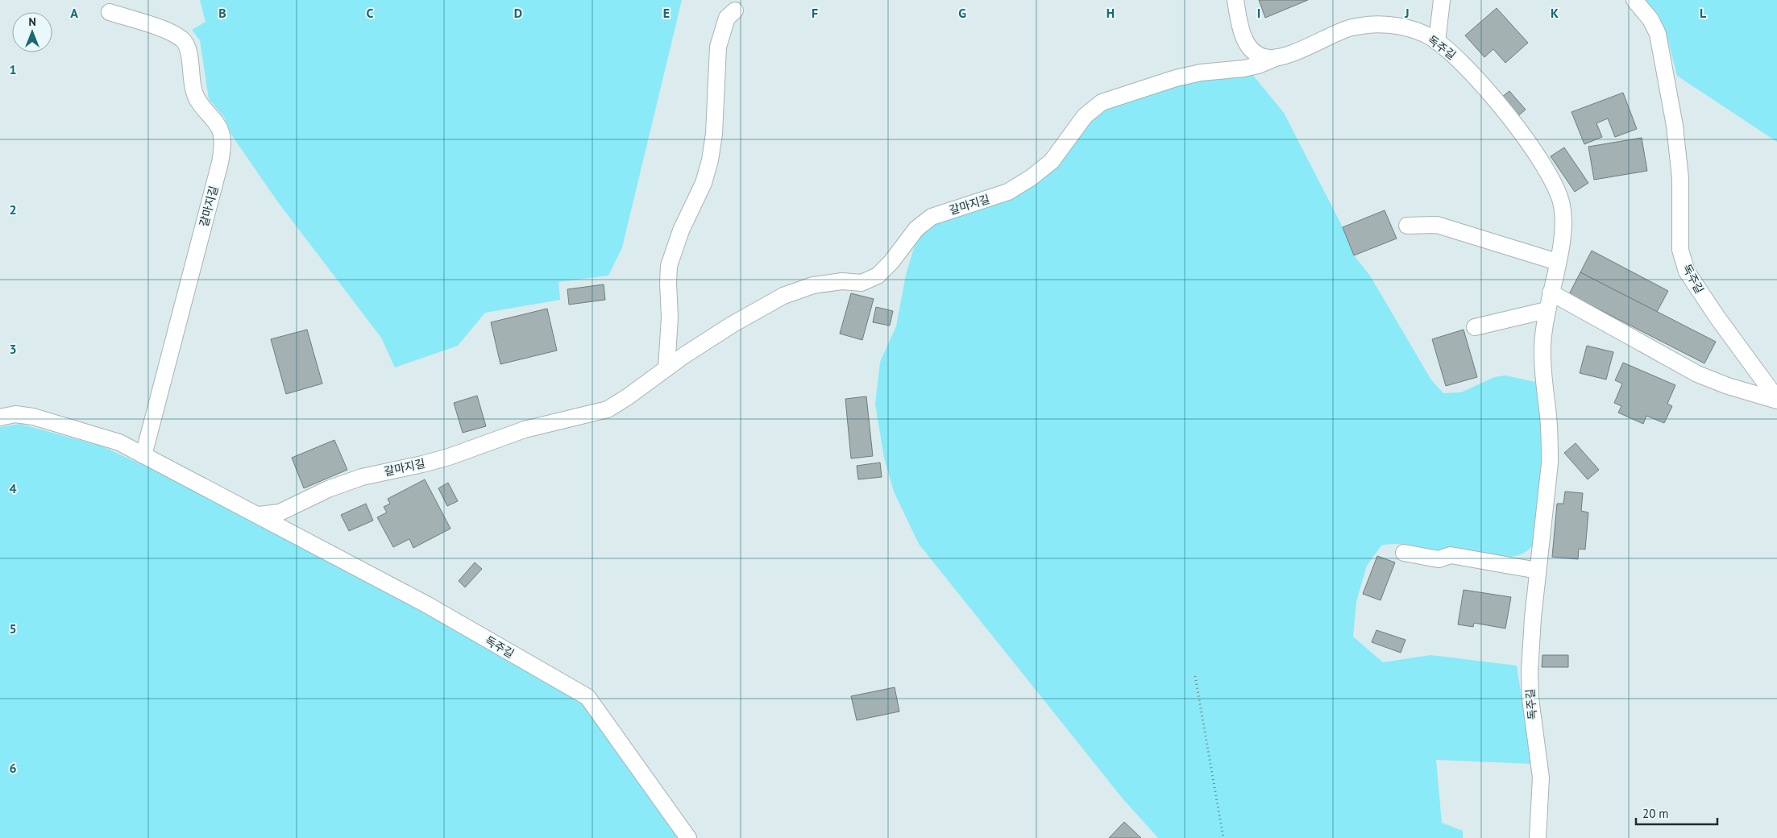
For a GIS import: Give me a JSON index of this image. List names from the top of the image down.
{
  "streets": {
    "lane": ["독주길", "갈마지길"]
  },
  "crossings": [
    ["독주길", "갈마지길"]
  ],
  "scale_bar": "20 m",
  "north": "top",
  "grid": {
    "columns": [
      "A",
      "B",
      "C",
      "D",
      "E",
      "F",
      "G",
      "H",
      "I",
      "J",
      "K",
      "L"
    ],
    "rows": [
      "1",
      "2",
      "3",
      "4",
      "5",
      "6"
    ]
  }
}
